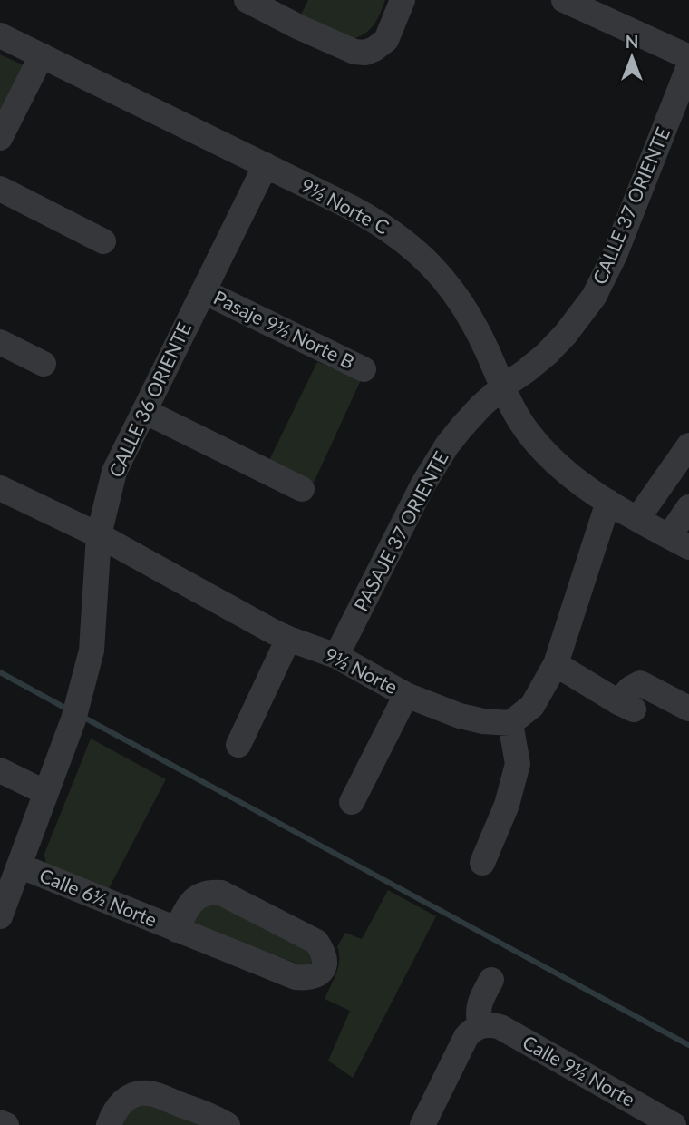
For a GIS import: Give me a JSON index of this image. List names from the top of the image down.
{
  "streets": {
    "street": [
      "CALLE 37 ORIENTE",
      "9½ Norte C",
      "Pasaje 9½ Norte B",
      "CALLE 36 ORIENTE",
      "PASAJE 37 ORIENTE",
      "9½ Norte",
      "Calle 6½ Norte",
      "Calle 9½ Norte"
    ]
  },
  "crossings": [
    ["CALLE 37 ORIENTE", "9½ Norte C"],
    ["CALLE 37 ORIENTE", "PASAJE 37 ORIENTE"],
    ["9½ Norte C", "CALLE 36 ORIENTE"],
    ["9½ Norte C", "PASAJE 37 ORIENTE"],
    ["Pasaje 9½ Norte B", "CALLE 36 ORIENTE"],
    ["CALLE 36 ORIENTE", "9½ Norte"],
    ["CALLE 36 ORIENTE", "Calle 6½ Norte"],
    ["PASAJE 37 ORIENTE", "9½ Norte"]
  ],
  "north": "top"
}
